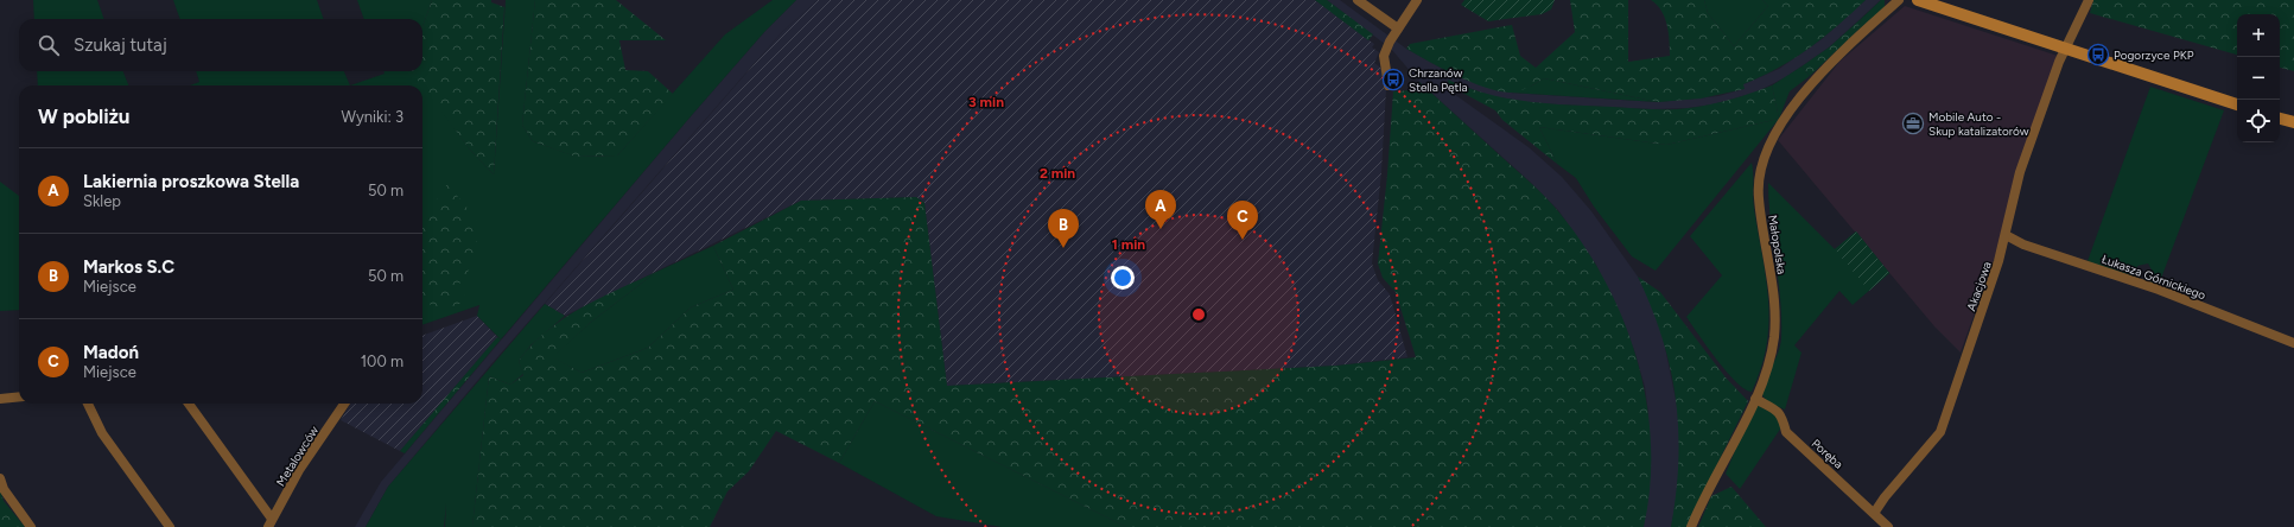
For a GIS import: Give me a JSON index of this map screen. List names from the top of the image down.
{
  "streets": {
    "street": [
      "Małopolska",
      "Łukasza Górnickiego",
      "Akacjowa",
      "Poręba",
      "Metalowców"
    ]
  },
  "crossings": [
    ["Małopolska", "Poręba"],
    ["Łukasza Górnickiego", "Akacjowa"],
    ["Akacjowa", "Poręba"]
  ],
  "places": {
    "bus stop": ["Pogorzyce PKP", "Chrzanów Stella Pętla"],
    "office": ["Mobile Auto - Skup katalizatorów"]
  },
  "page": {
    "map_buttons": ["+", "−"],
    "search": "Szukaj tutaj",
    "heading": ["W pobliżu", "Wyniki: 3"],
    "list": [
      {
        "mark": "A",
        "name": "Lakiernia proszkowa Stella",
        "note": "Sklep",
        "value": "50 m"
      },
      {
        "mark": "B",
        "name": "Markos S.C",
        "note": "Miejsce",
        "value": "50 m"
      },
      {
        "mark": "C",
        "name": "Madoń",
        "note": "Miejsce",
        "value": "100 m"
      }
    ],
    "pins": ["A", "C", "B"]
  },
  "rings": ["3 min", "2 min", "1 min"]
}
